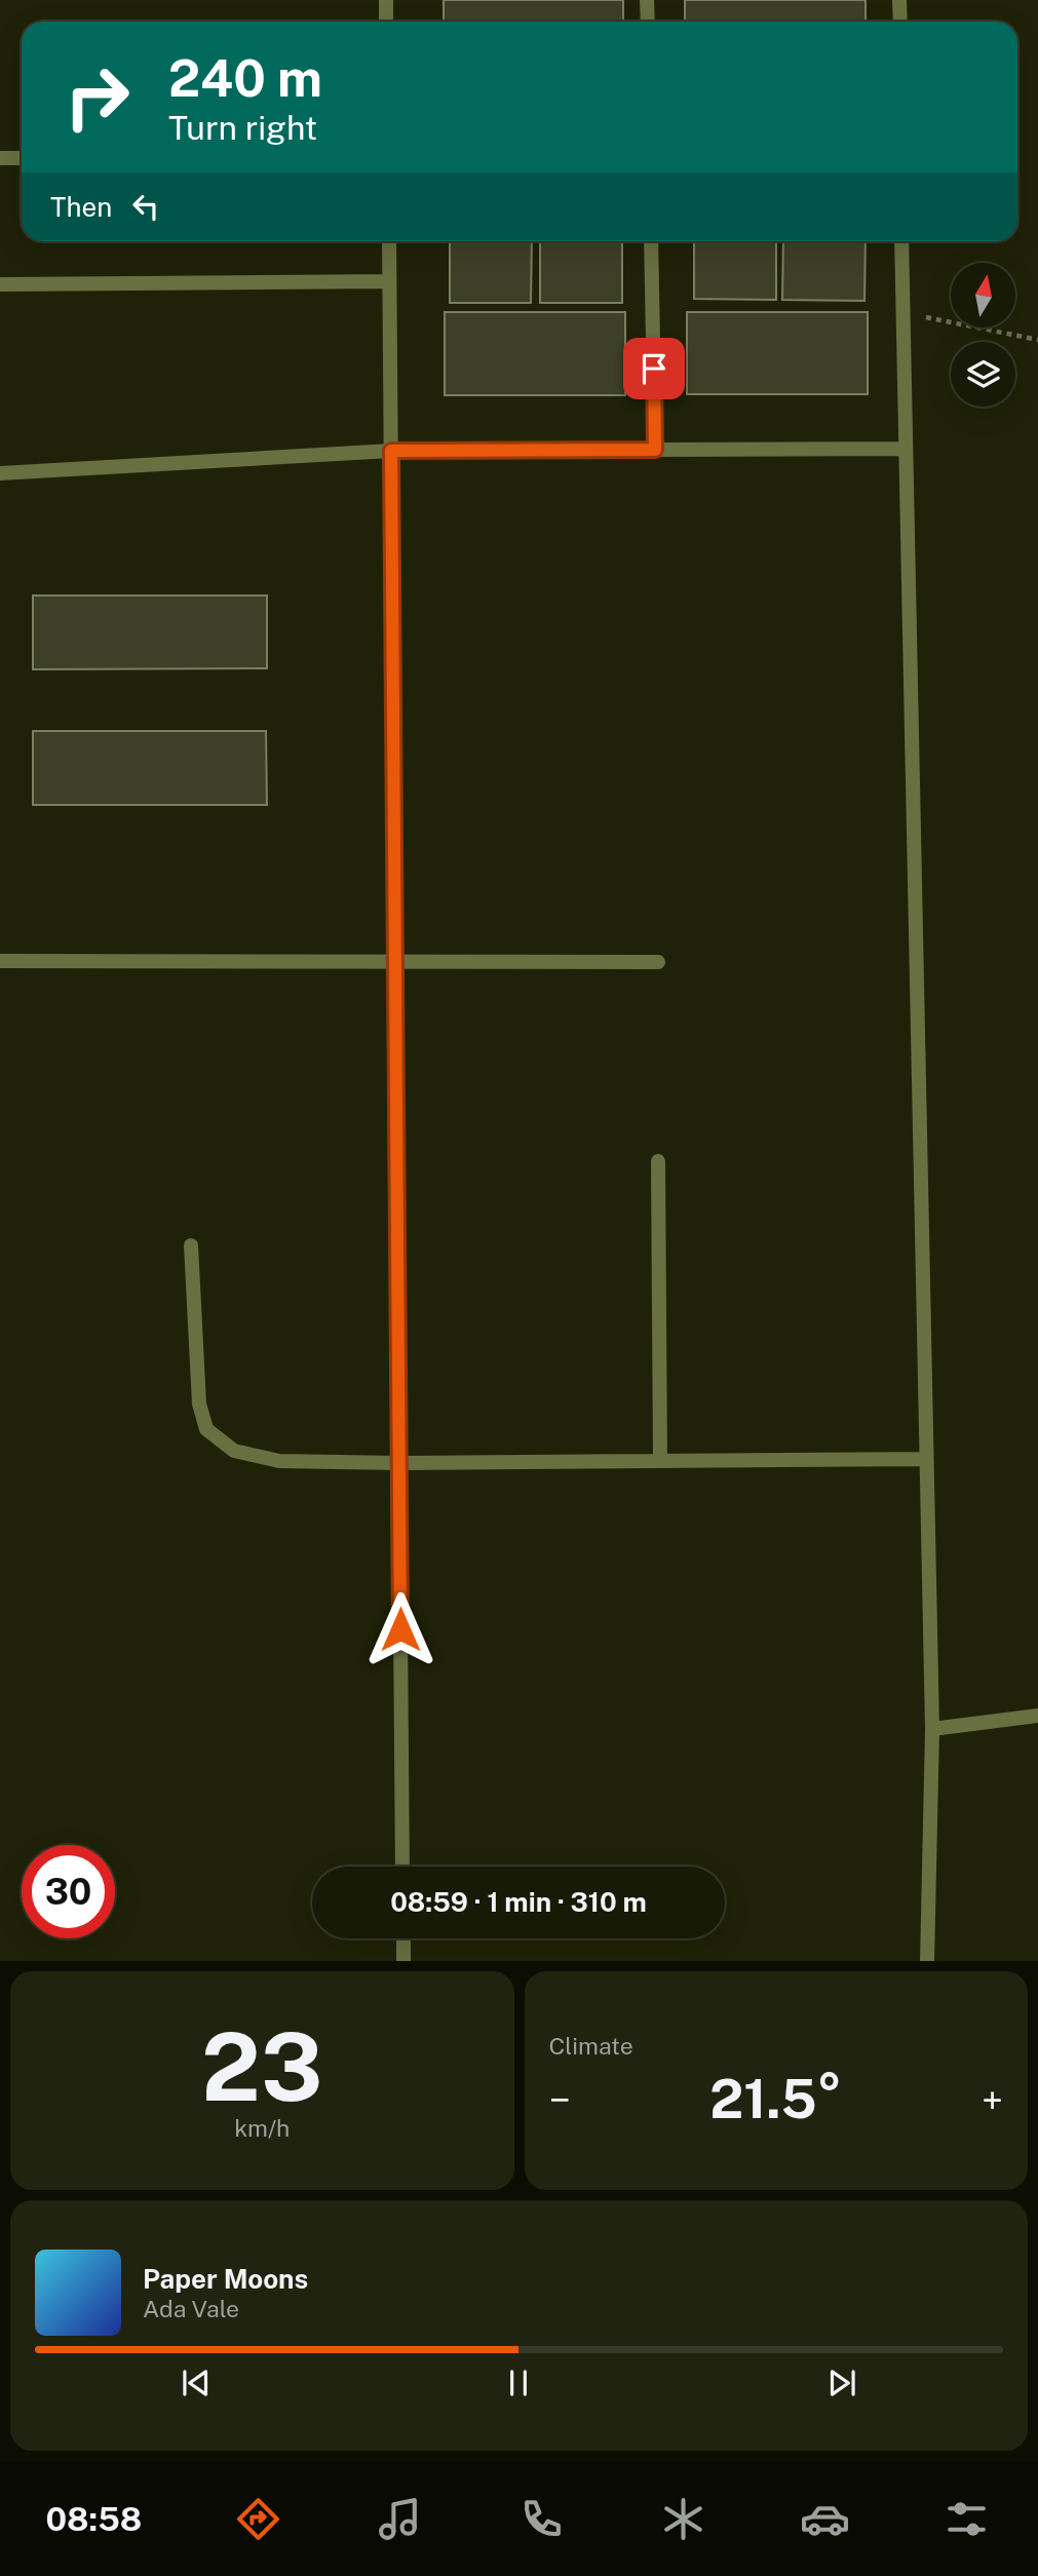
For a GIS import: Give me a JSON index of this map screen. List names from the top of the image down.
{
  "north": "top",
  "page": {
    "turn": ["240 m", "Turn right"],
    "then": "Then",
    "limit": "30",
    "trip": "08:59 · 1 min · 310 m",
    "tile": [
      ["23", "km/h"],
      "Climate"
    ],
    "heat": ["−", "21.5°", "+"],
    "song": ["Paper Moons", "Ada Vale"],
    "tabs": "08:58"
  }
}
